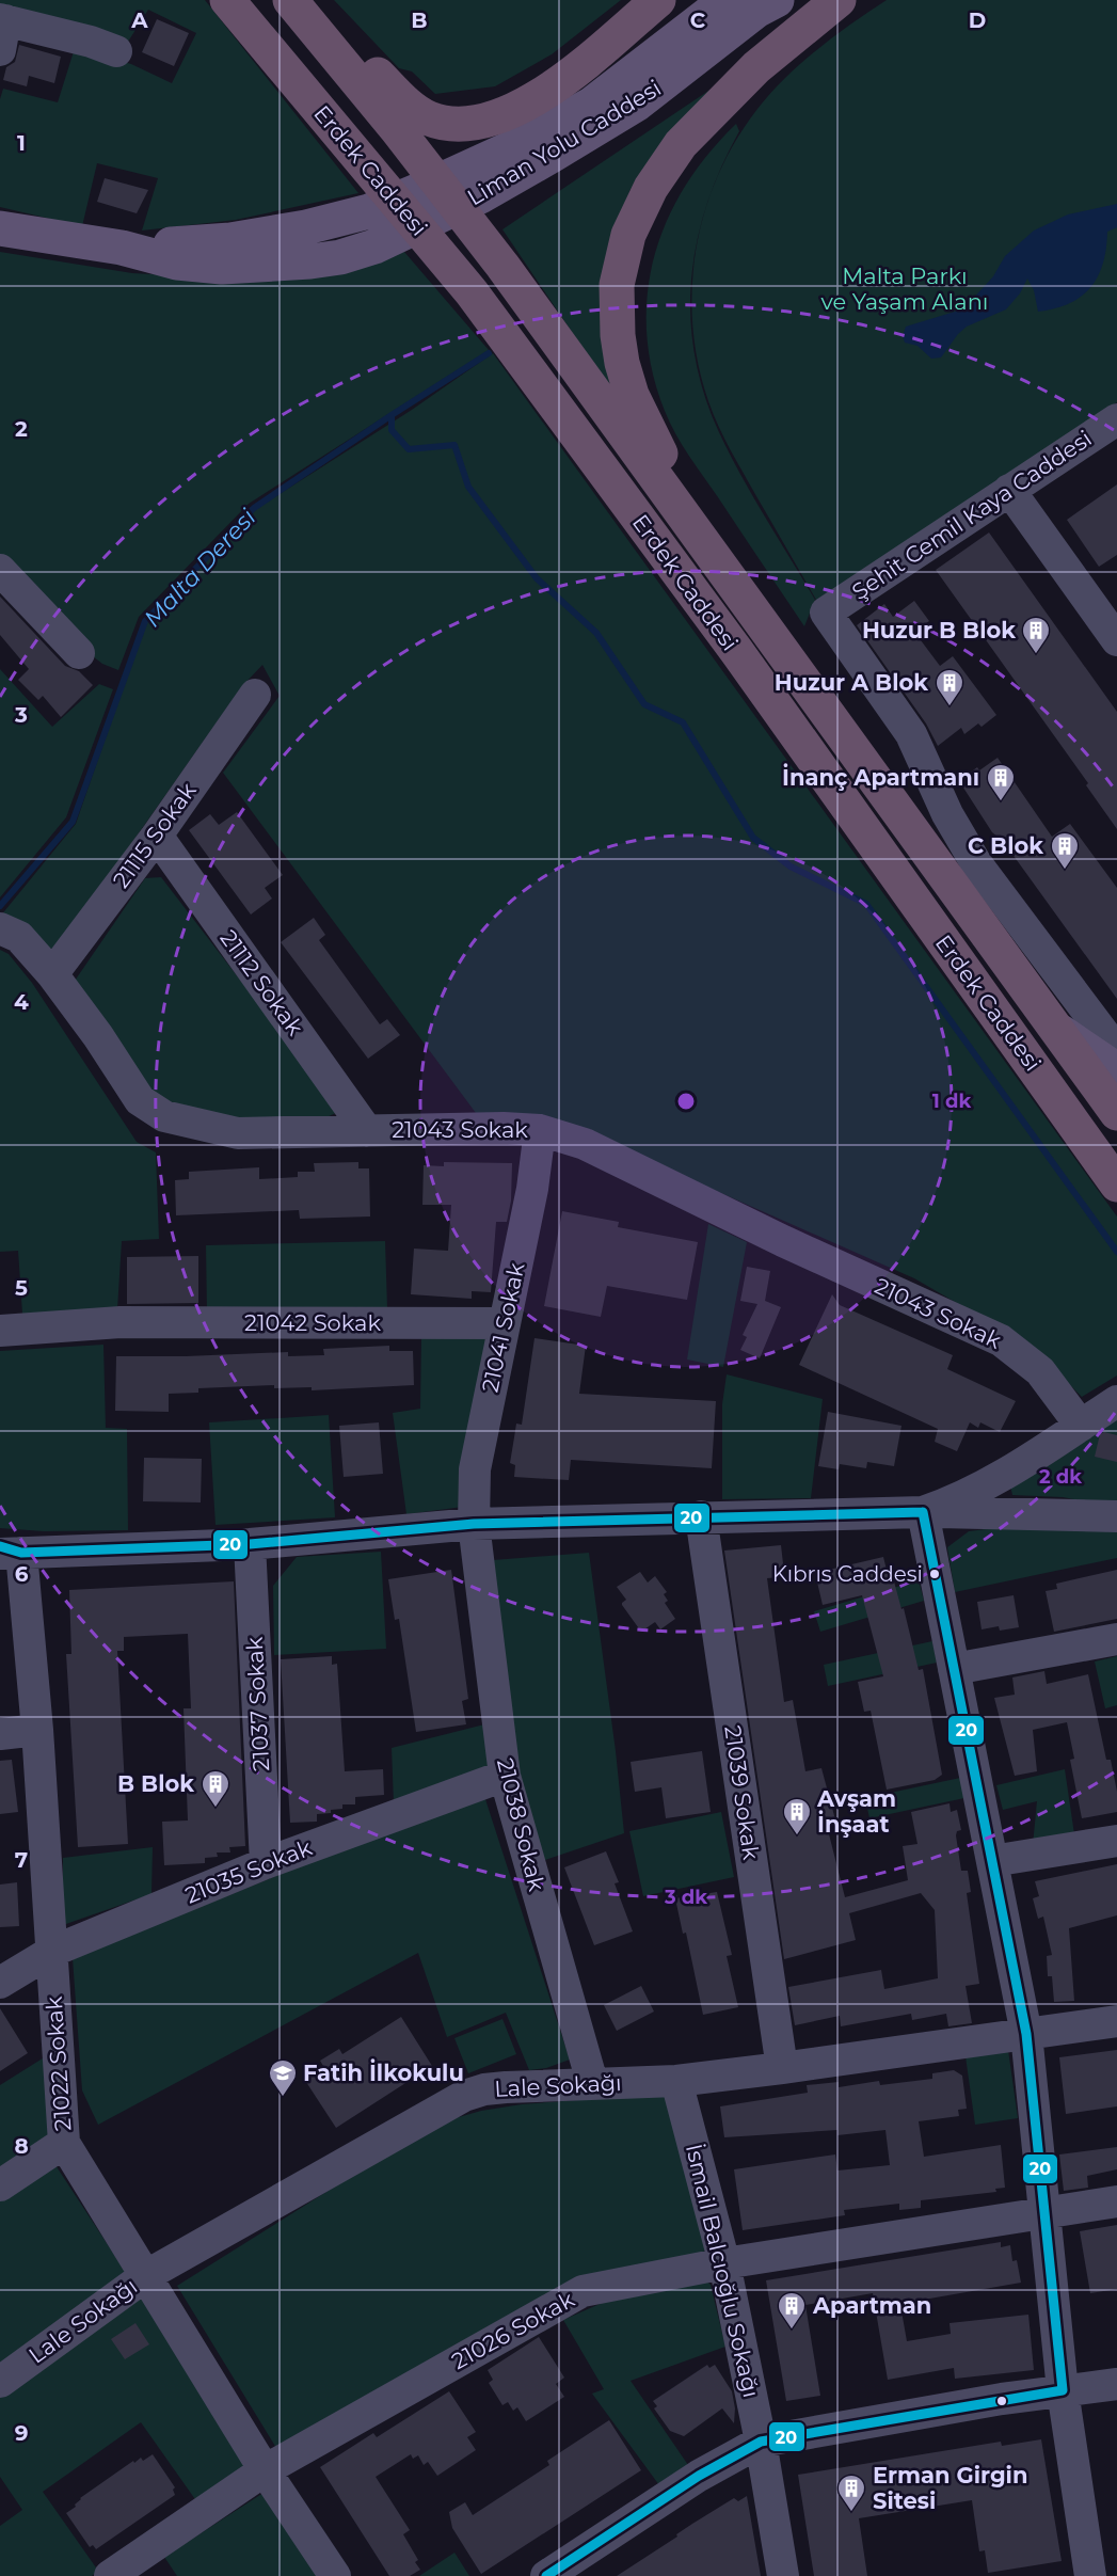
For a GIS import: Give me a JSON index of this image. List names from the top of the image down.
{
  "streets": {
    "highway": ["Erdek Caddesi"],
    "main road": ["Liman Yolu Caddesi"],
    "street": [
      "Şehit Cemil Kaya Caddesi",
      "21115 Sokak",
      "21112 Sokak",
      "21043 Sokak",
      "21042 Sokak",
      "21041 Sokak",
      "21037 Sokak",
      "21039 Sokak",
      "21038 Sokak",
      "21035 Sokak",
      "21022 Sokak",
      "Lale Sokağı",
      "İsmail Balcıoğlu Sokağı",
      "21026 Sokak"
    ]
  },
  "crossings": [
    ["21115 Sokak", "21112 Sokak"],
    ["21115 Sokak", "21043 Sokak"],
    ["21112 Sokak", "21043 Sokak"],
    ["21043 Sokak", "21041 Sokak"],
    ["21042 Sokak", "21041 Sokak"],
    ["21041 Sokak", "21038 Sokak"],
    ["21037 Sokak", "21035 Sokak"],
    ["21039 Sokak", "Lale Sokağı"],
    ["21038 Sokak", "21035 Sokak"],
    ["21038 Sokak", "Lale Sokağı"],
    ["21035 Sokak", "21022 Sokak"],
    ["21022 Sokak", "Lale Sokağı"],
    ["21022 Sokak", "21026 Sokak"],
    ["Lale Sokağı", "İsmail Balcıoğlu Sokağı"],
    ["İsmail Balcıoğlu Sokağı", "21026 Sokak"]
  ],
  "water": ["Malta Deresi"],
  "parks": ["Malta Parkı ve Yaşam Alanı"],
  "places": {
    "building": [
      "Huzur B Blok",
      "Huzur A Blok",
      "İnanç Apartmanı",
      "C Blok",
      "B Blok",
      "Avşam İnşaat",
      "Apartman",
      "Erman Girgin Sitesi"
    ],
    "other": ["Kıbrıs Caddesi"],
    "school or university": ["Fatih İlkokulu"]
  },
  "lines": ["transit line 20"],
  "grid": {
    "columns": [
      "A",
      "B",
      "C",
      "D"
    ],
    "rows": [
      "1",
      "2",
      "3",
      "4",
      "5",
      "6",
      "7",
      "8",
      "9"
    ]
  },
  "rings": ["1 dk", "2 dk", "3 dk"]
}
